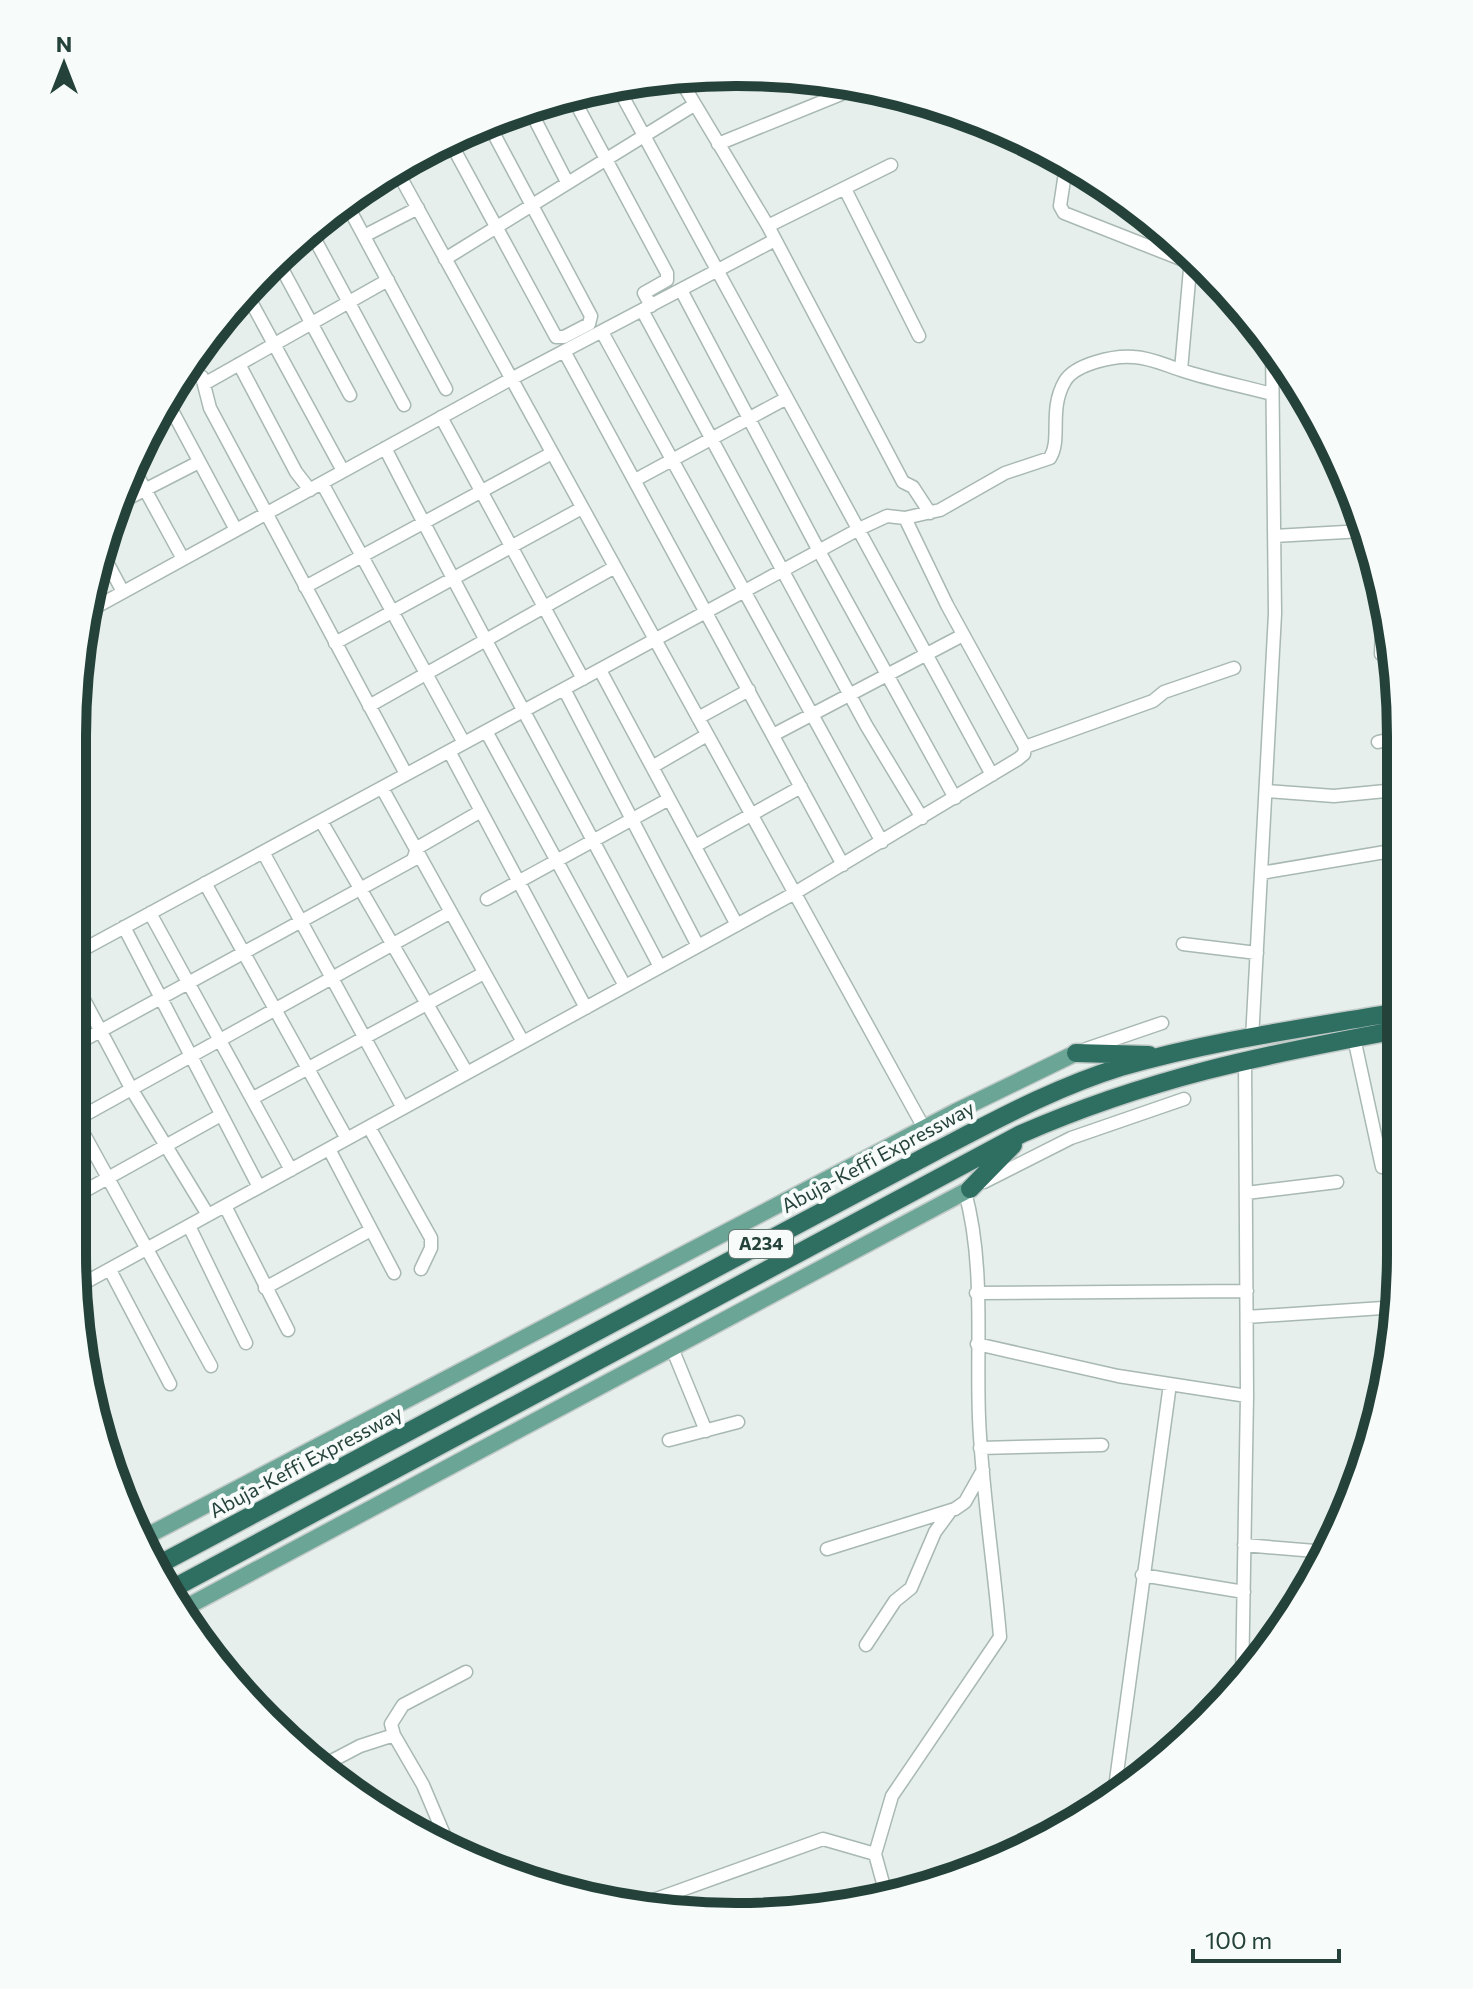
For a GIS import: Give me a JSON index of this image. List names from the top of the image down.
{
  "streets": {
    "highway": ["Abuja-Keffi Expressway", "A234"]
  },
  "scale_bar": "100 m",
  "north": "top"
}
